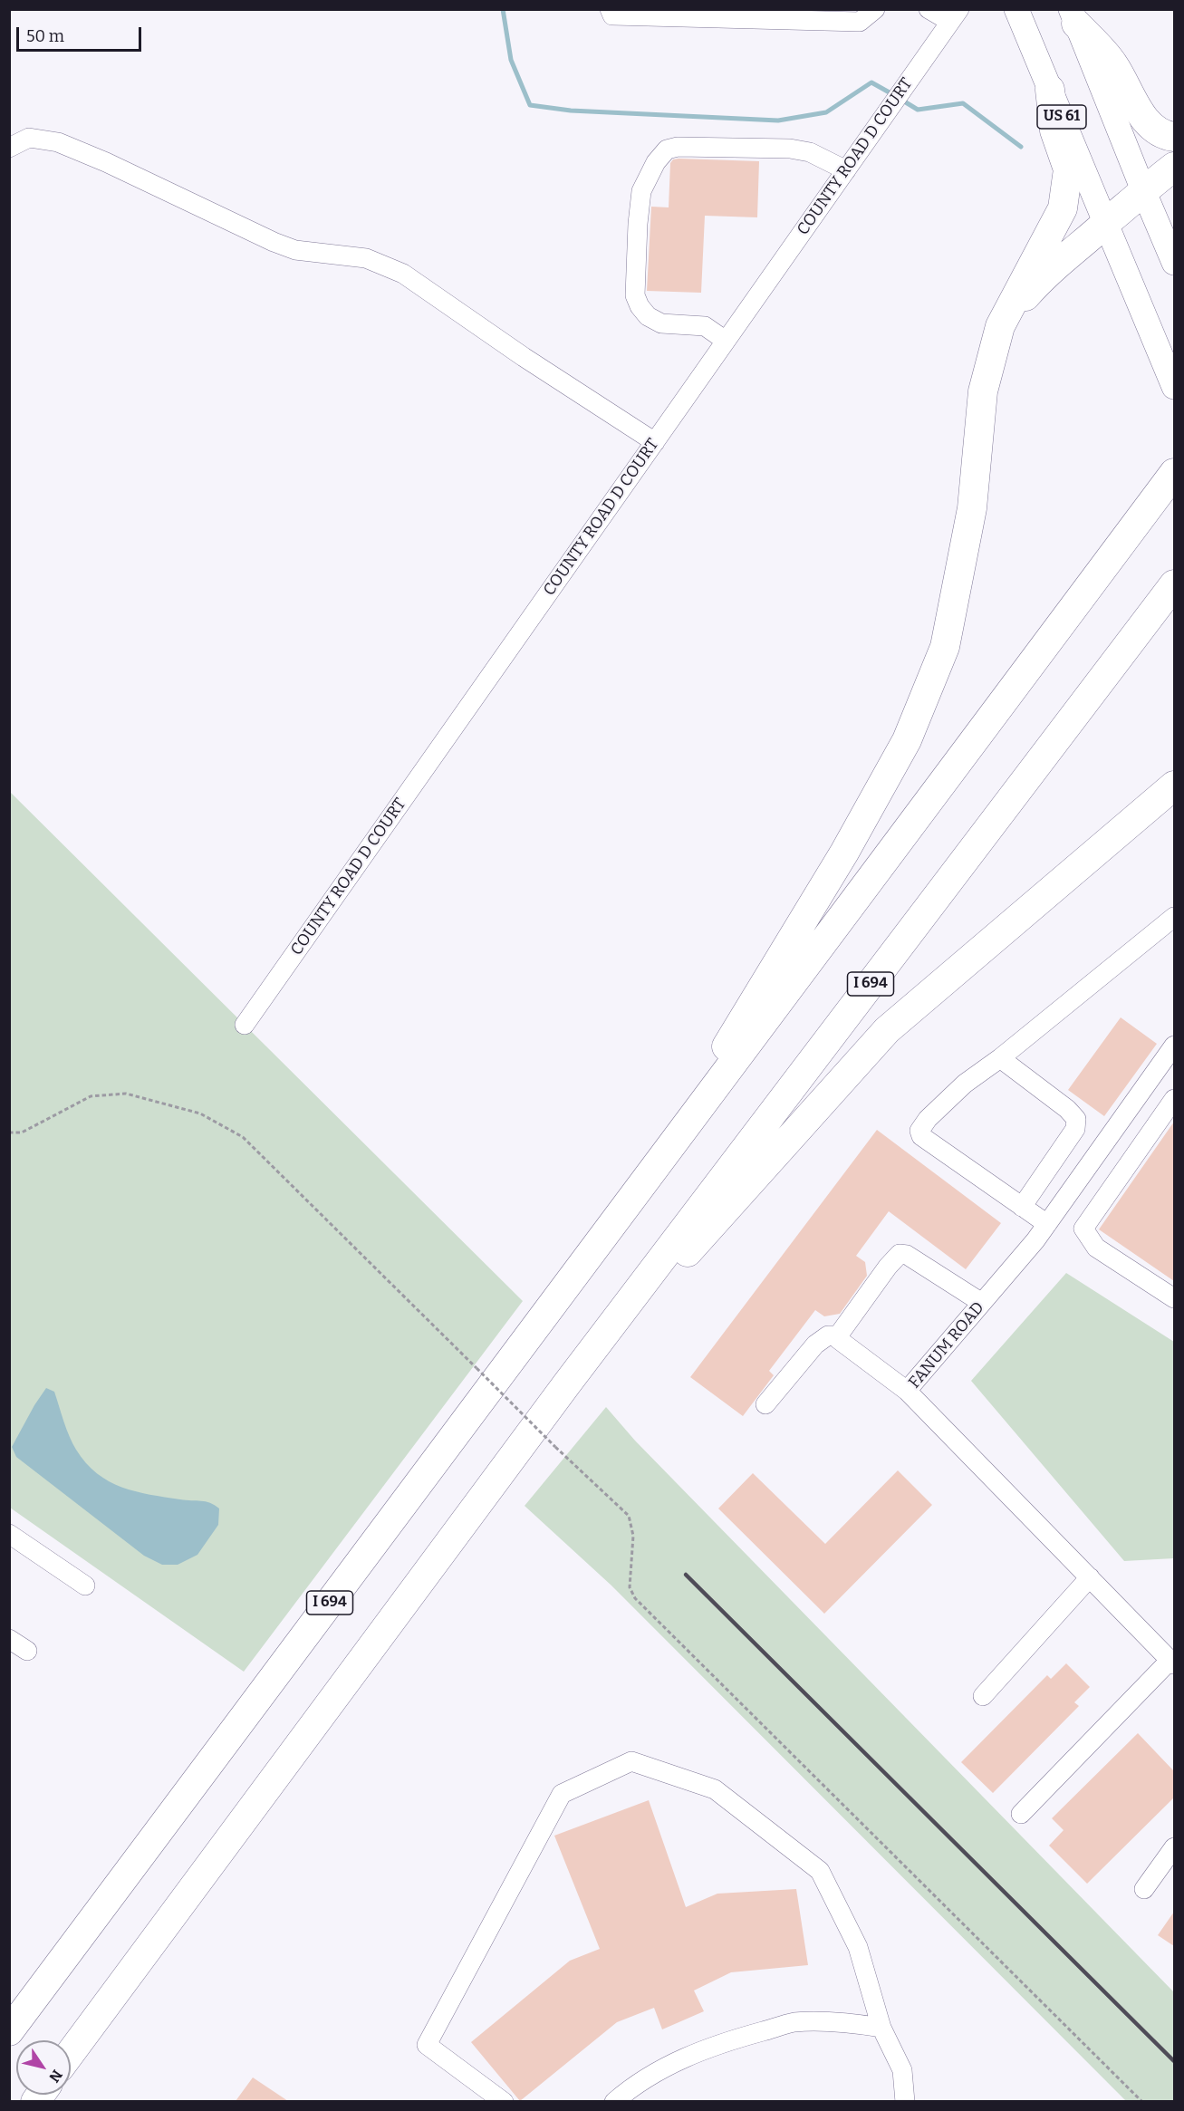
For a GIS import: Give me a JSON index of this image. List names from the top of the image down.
{
  "streets": {
    "highway": ["I 694"],
    "main road": ["US 61"],
    "street": ["COUNTY ROAD D COURT", "FANUM ROAD"]
  },
  "scale_bar": "50 m",
  "north": "bottom right"
}
